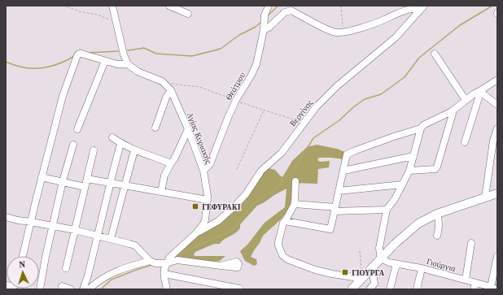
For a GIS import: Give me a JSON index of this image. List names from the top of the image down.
{
  "streets": {
    "street": [
      "Θεάτρου",
      "Βεργίνας",
      "Αγίας Κυριακής",
      "Γιούργια"
    ]
  },
  "crossings": [
    ["Θεάτρου", "Αγίας Κυριακής"],
    ["Βεργίνας", "Αγίας Κυριακής"]
  ],
  "places": {
    "transit": ["ΓΕΦΥΡΑΚΙ", "ΓΙΟΥΡΓΑ"]
  },
  "north": "top"
}
